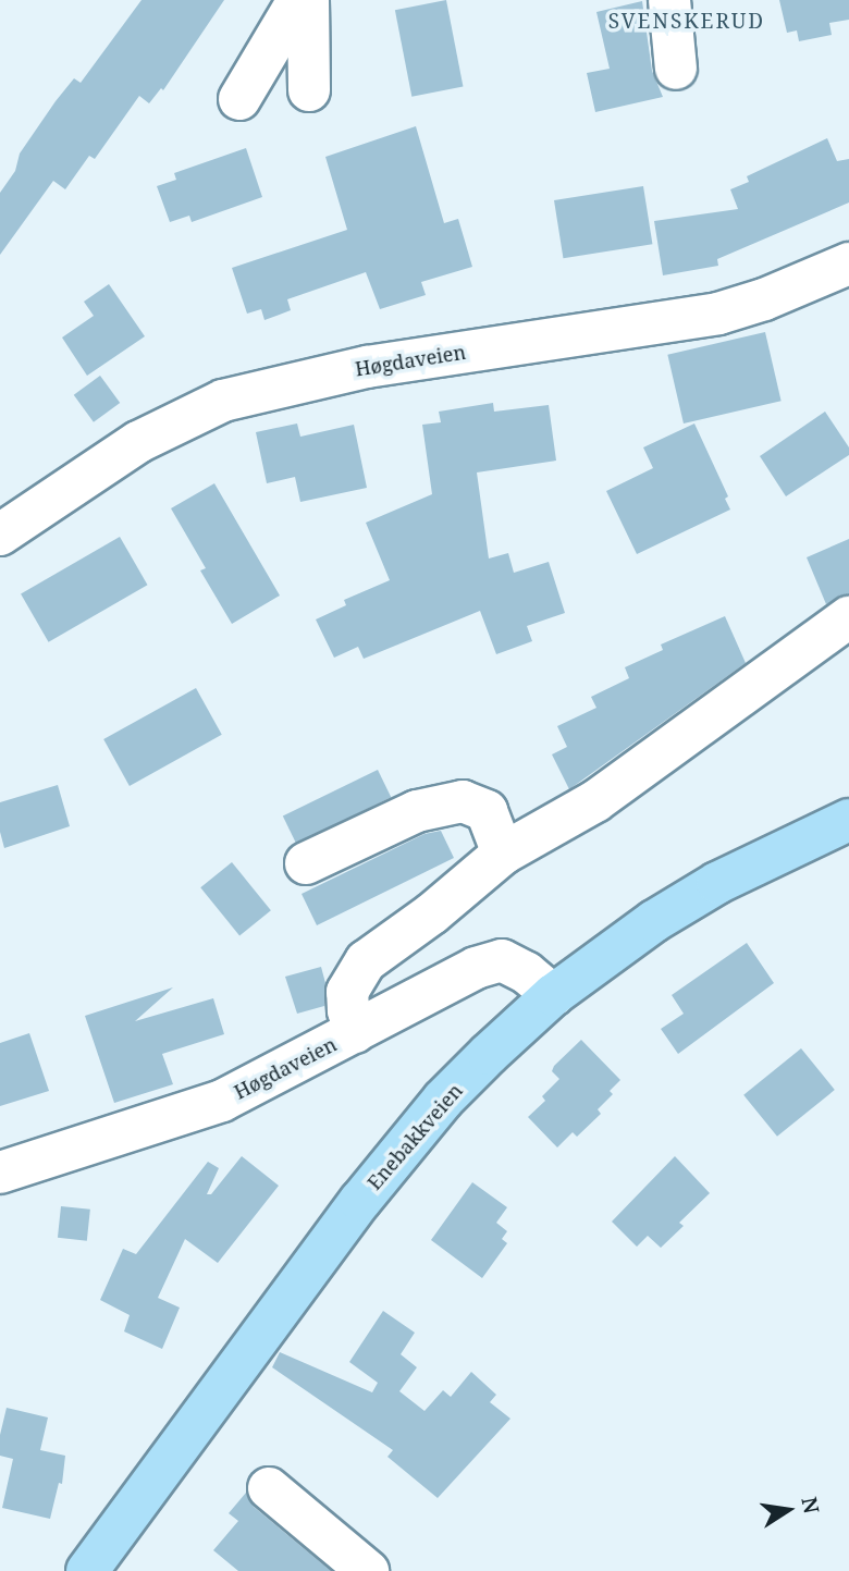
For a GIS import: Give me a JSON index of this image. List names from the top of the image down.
{
  "streets": {
    "main road": ["Enebakkveien"],
    "street": ["Høgdaveien"]
  },
  "crossings": [
    ["Høgdaveien", "Enebakkveien"]
  ],
  "districts": ["SVENSKERUD"],
  "north": "right"
}
